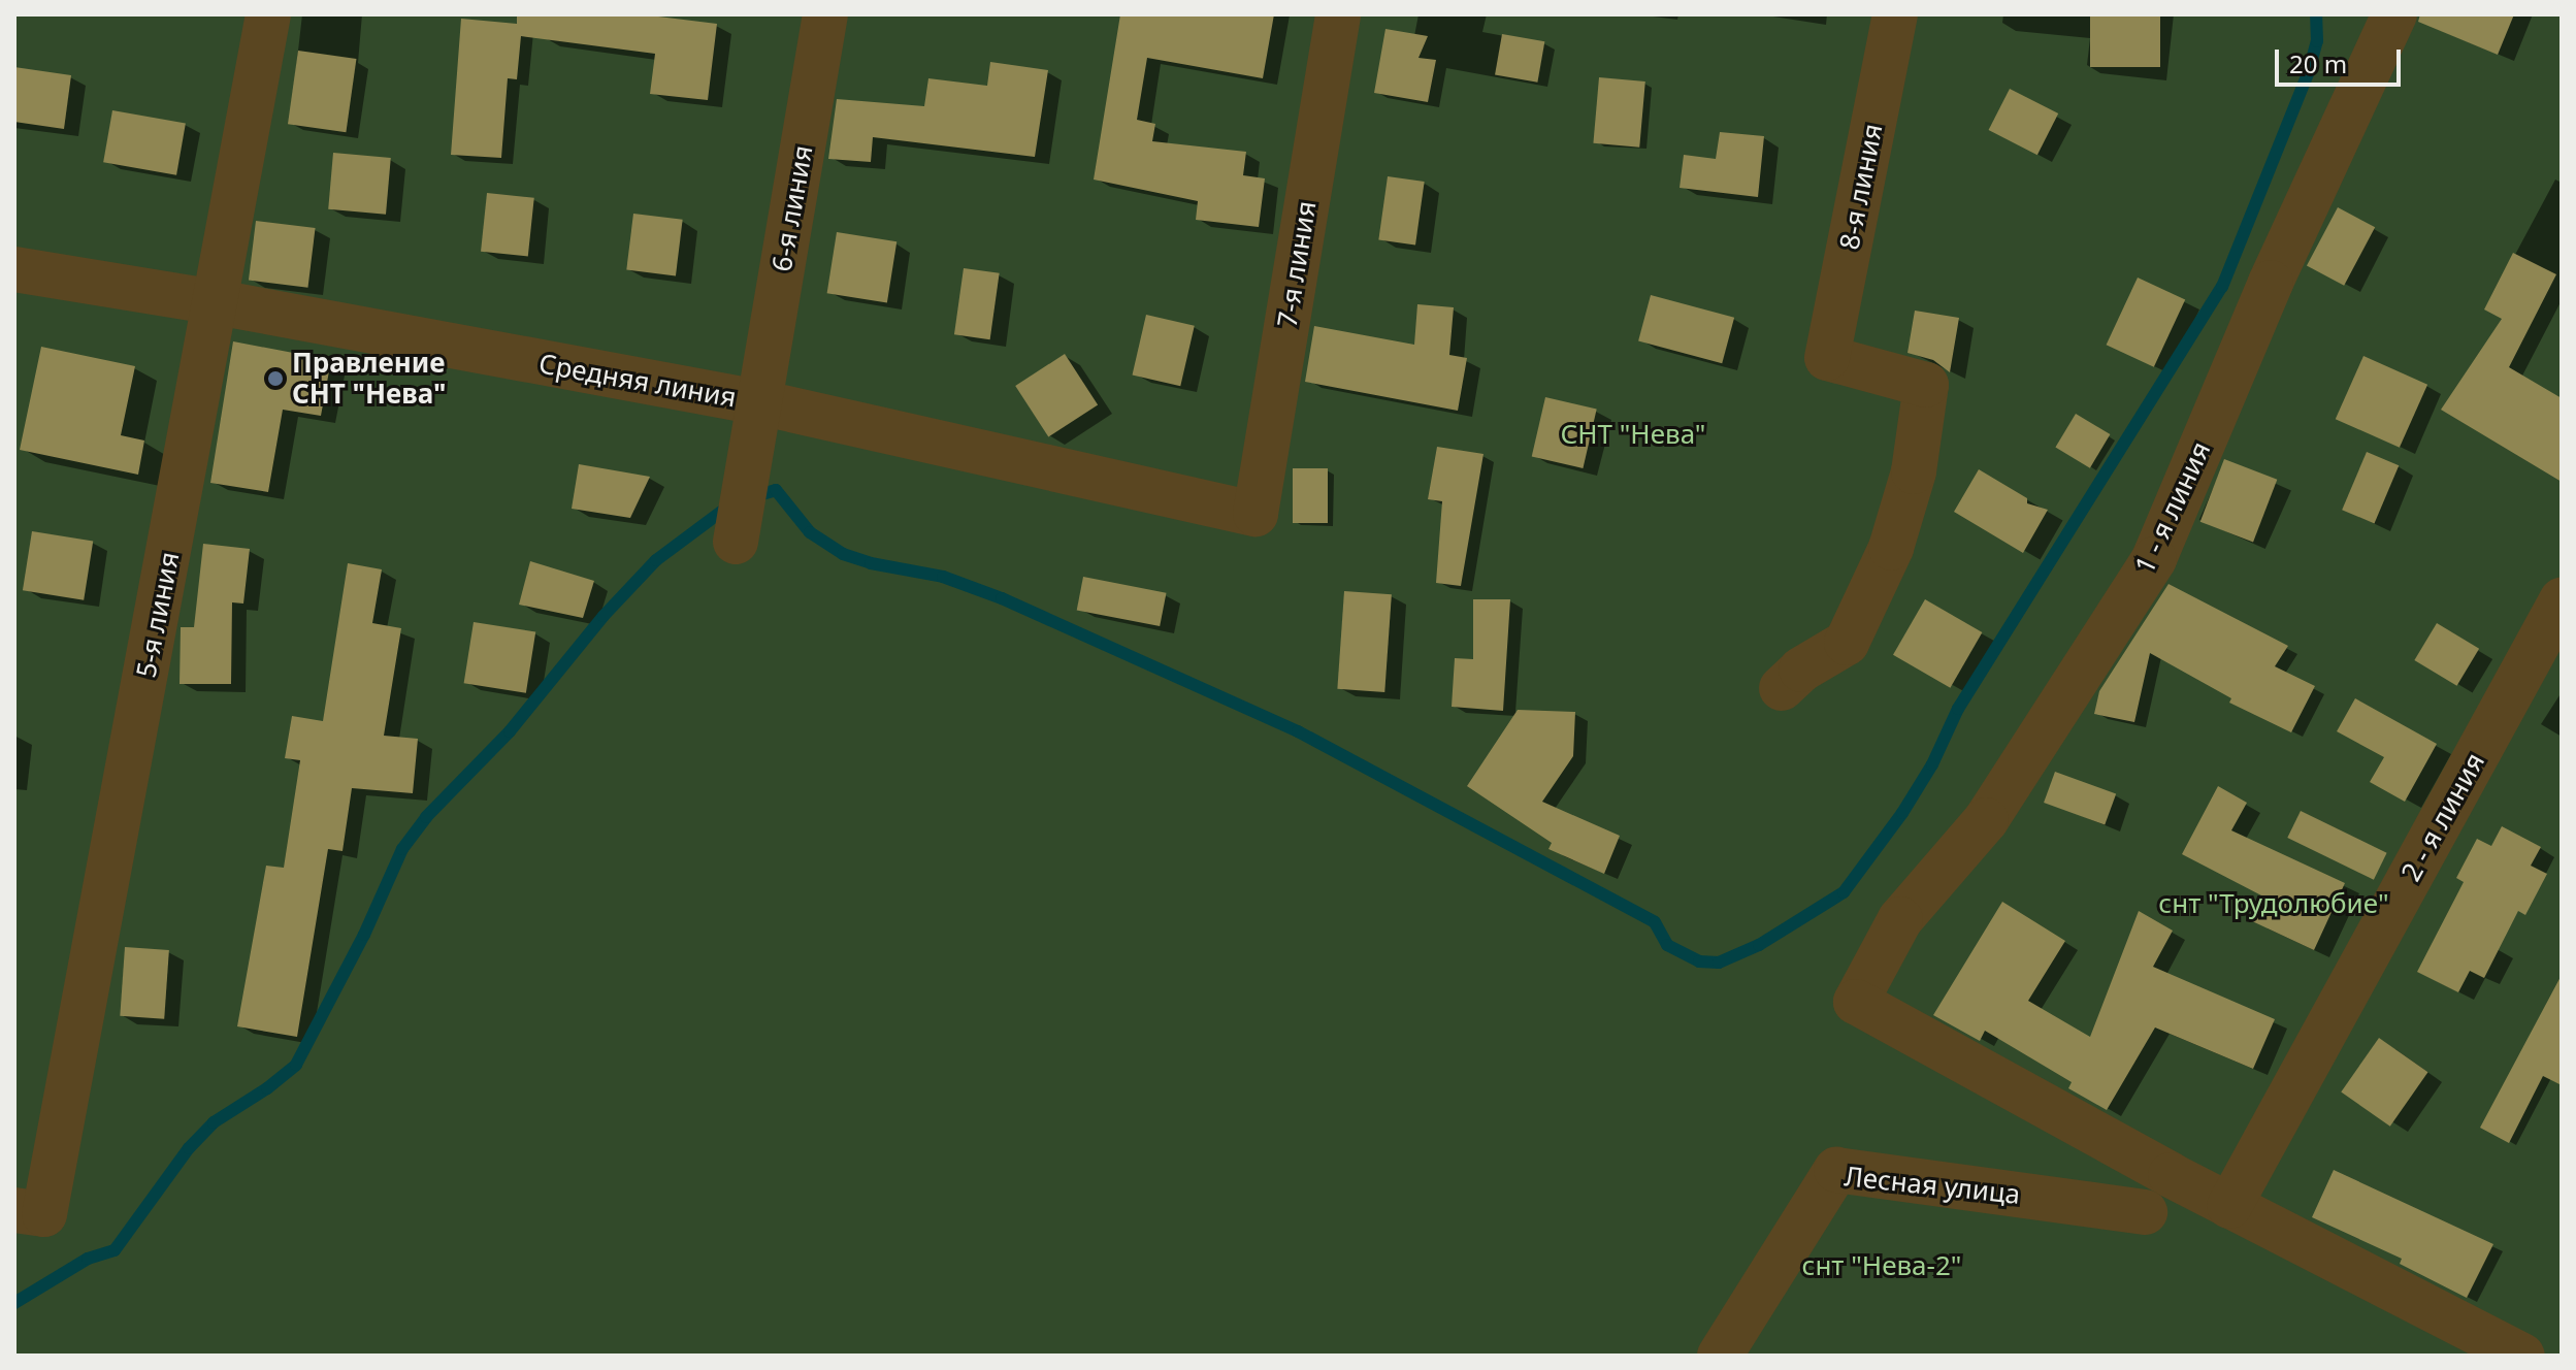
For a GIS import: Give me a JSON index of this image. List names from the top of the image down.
{
  "streets": {
    "street": [
      "8-я линия",
      "6-я линия",
      "7-я линия",
      "Средняя линия",
      "1 - я линия",
      "5-я линия",
      "2 - я линия",
      "Лесная улица"
    ]
  },
  "crossings": [
    ["6-я линия", "Средняя линия"],
    ["7-я линия", "Средняя линия"],
    ["Средняя линия", "5-я линия"],
    ["1 - я линия", "2 - я линия"]
  ],
  "parks": ["СНТ \"Нева\"", "снт \"Трудолюбие\"", "снт \"Нева-2\""],
  "places": ["Правление СНТ \"Нева\""],
  "scale_bar": "20 m"
}
